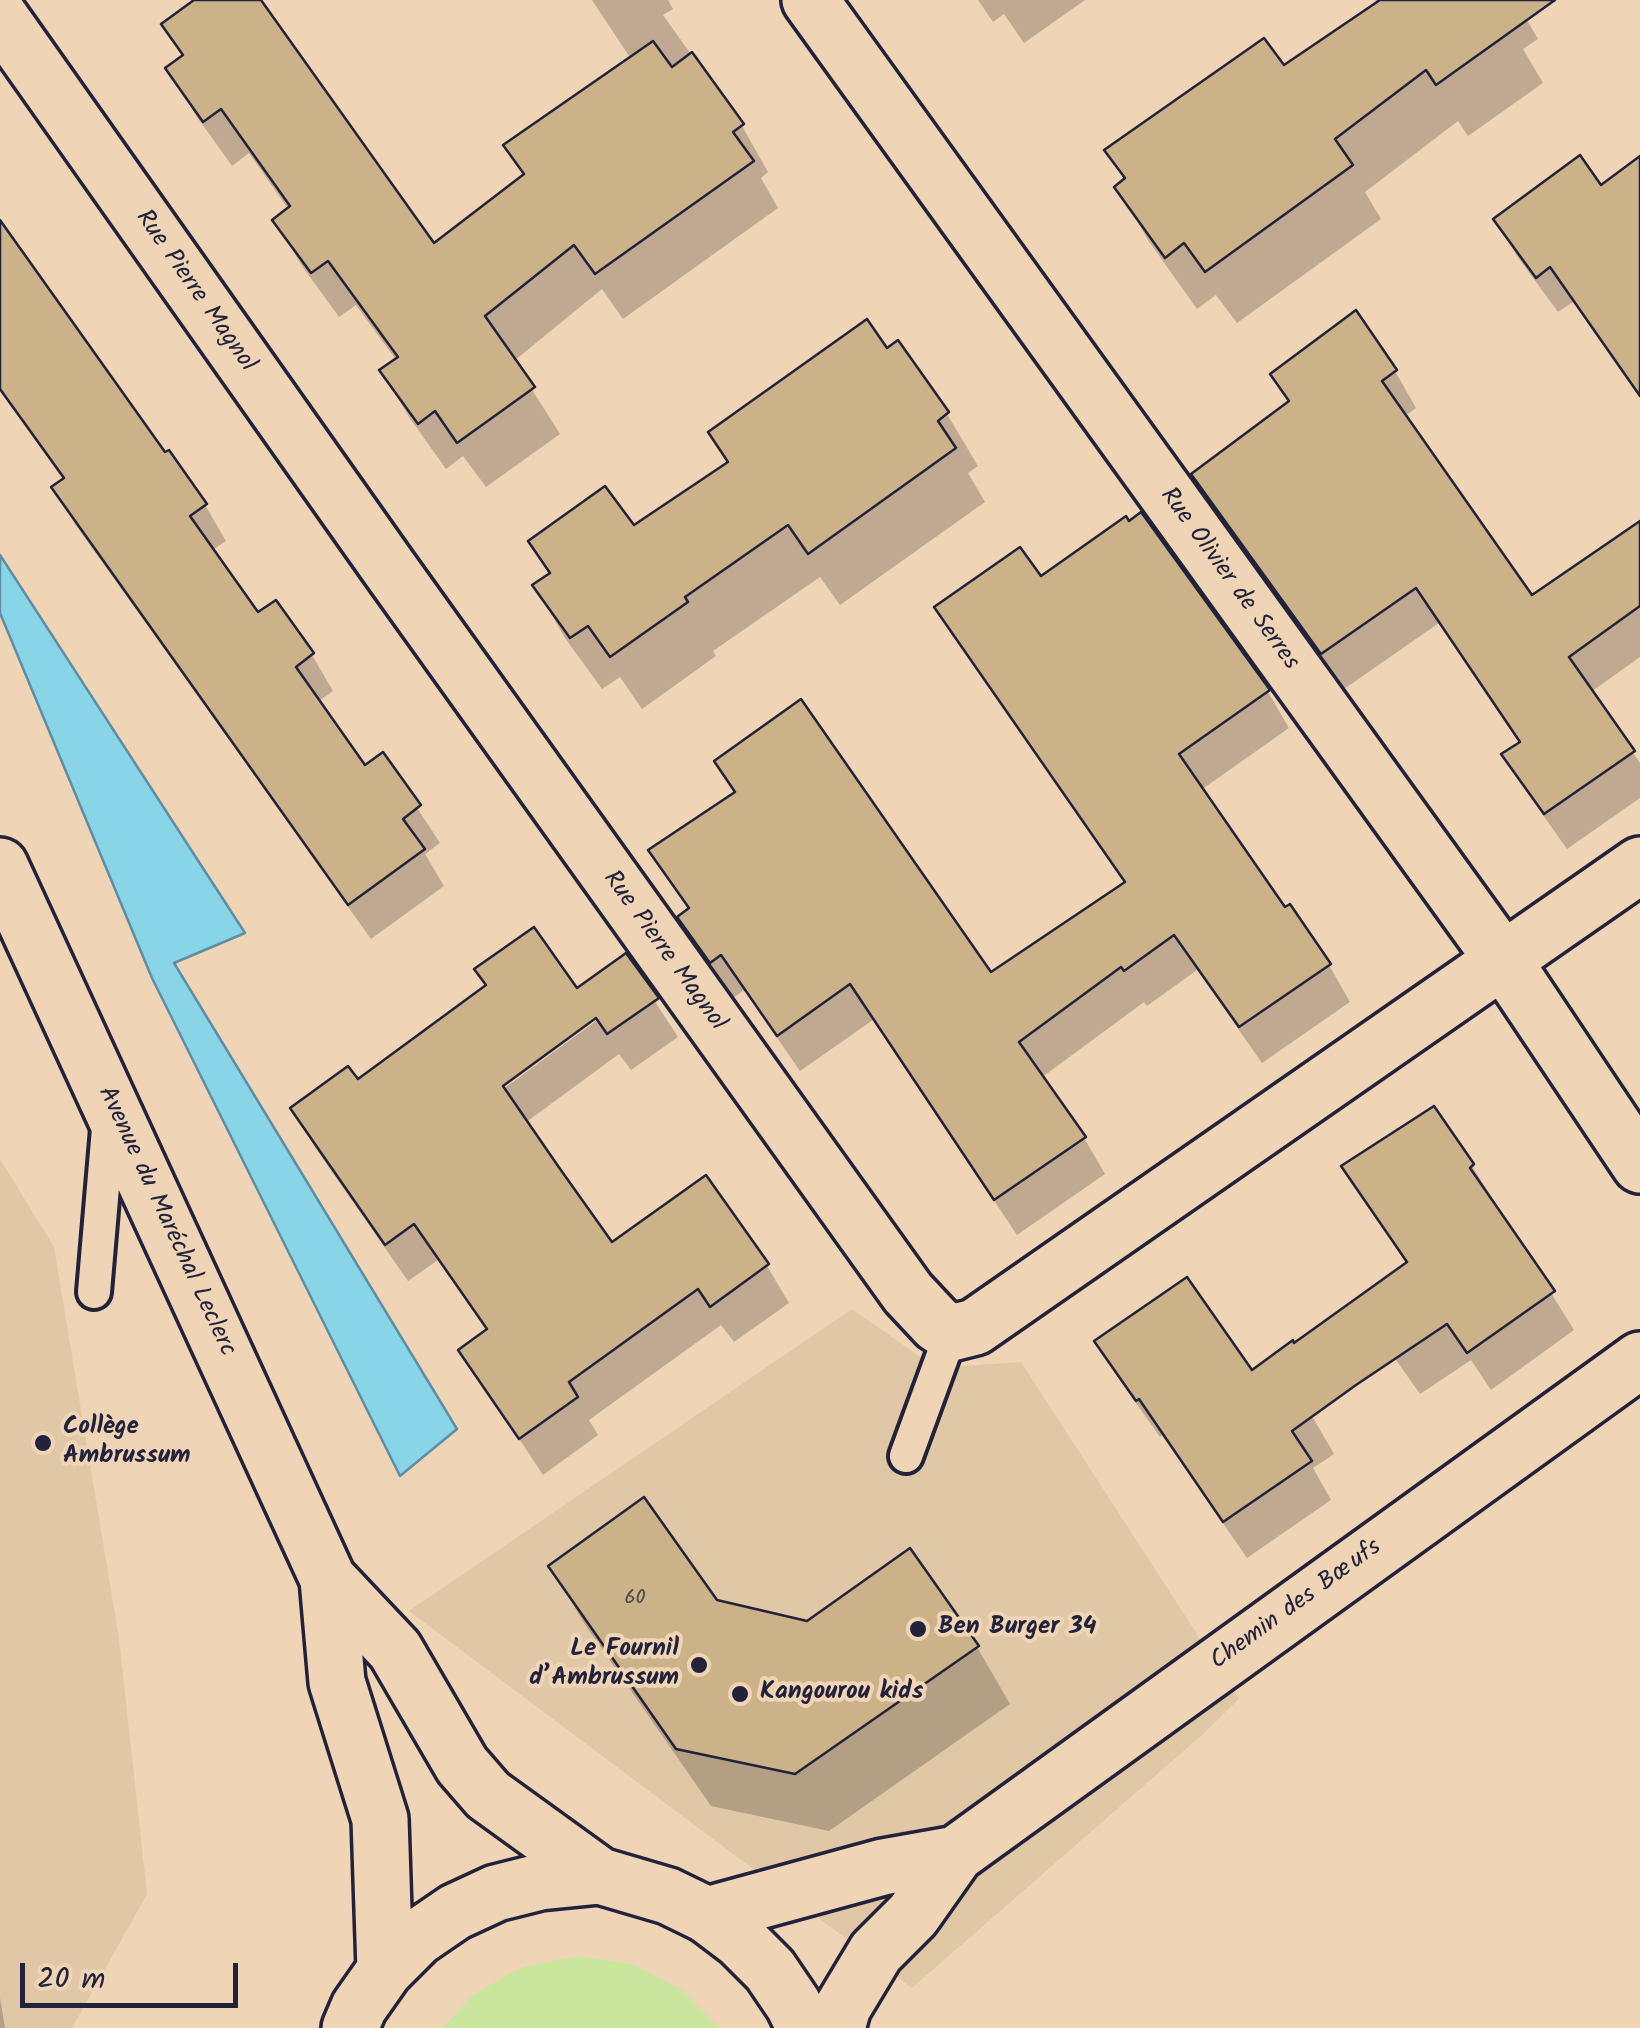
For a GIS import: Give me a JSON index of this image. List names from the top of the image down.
{
  "streets": {
    "street": [
      "Rue Pierre Magnol",
      "Rue Olivier de Serres",
      "Avenue du Maréchal Leclerc",
      "Chemin des Bœufs"
    ]
  },
  "places": [
    "Collège Ambrussum",
    "Ben Burger 34",
    "Le Fournil d’Ambrussum",
    "Kangourou kids"
  ],
  "house_numbers": ["60"],
  "scale_bar": "20 m"
}
